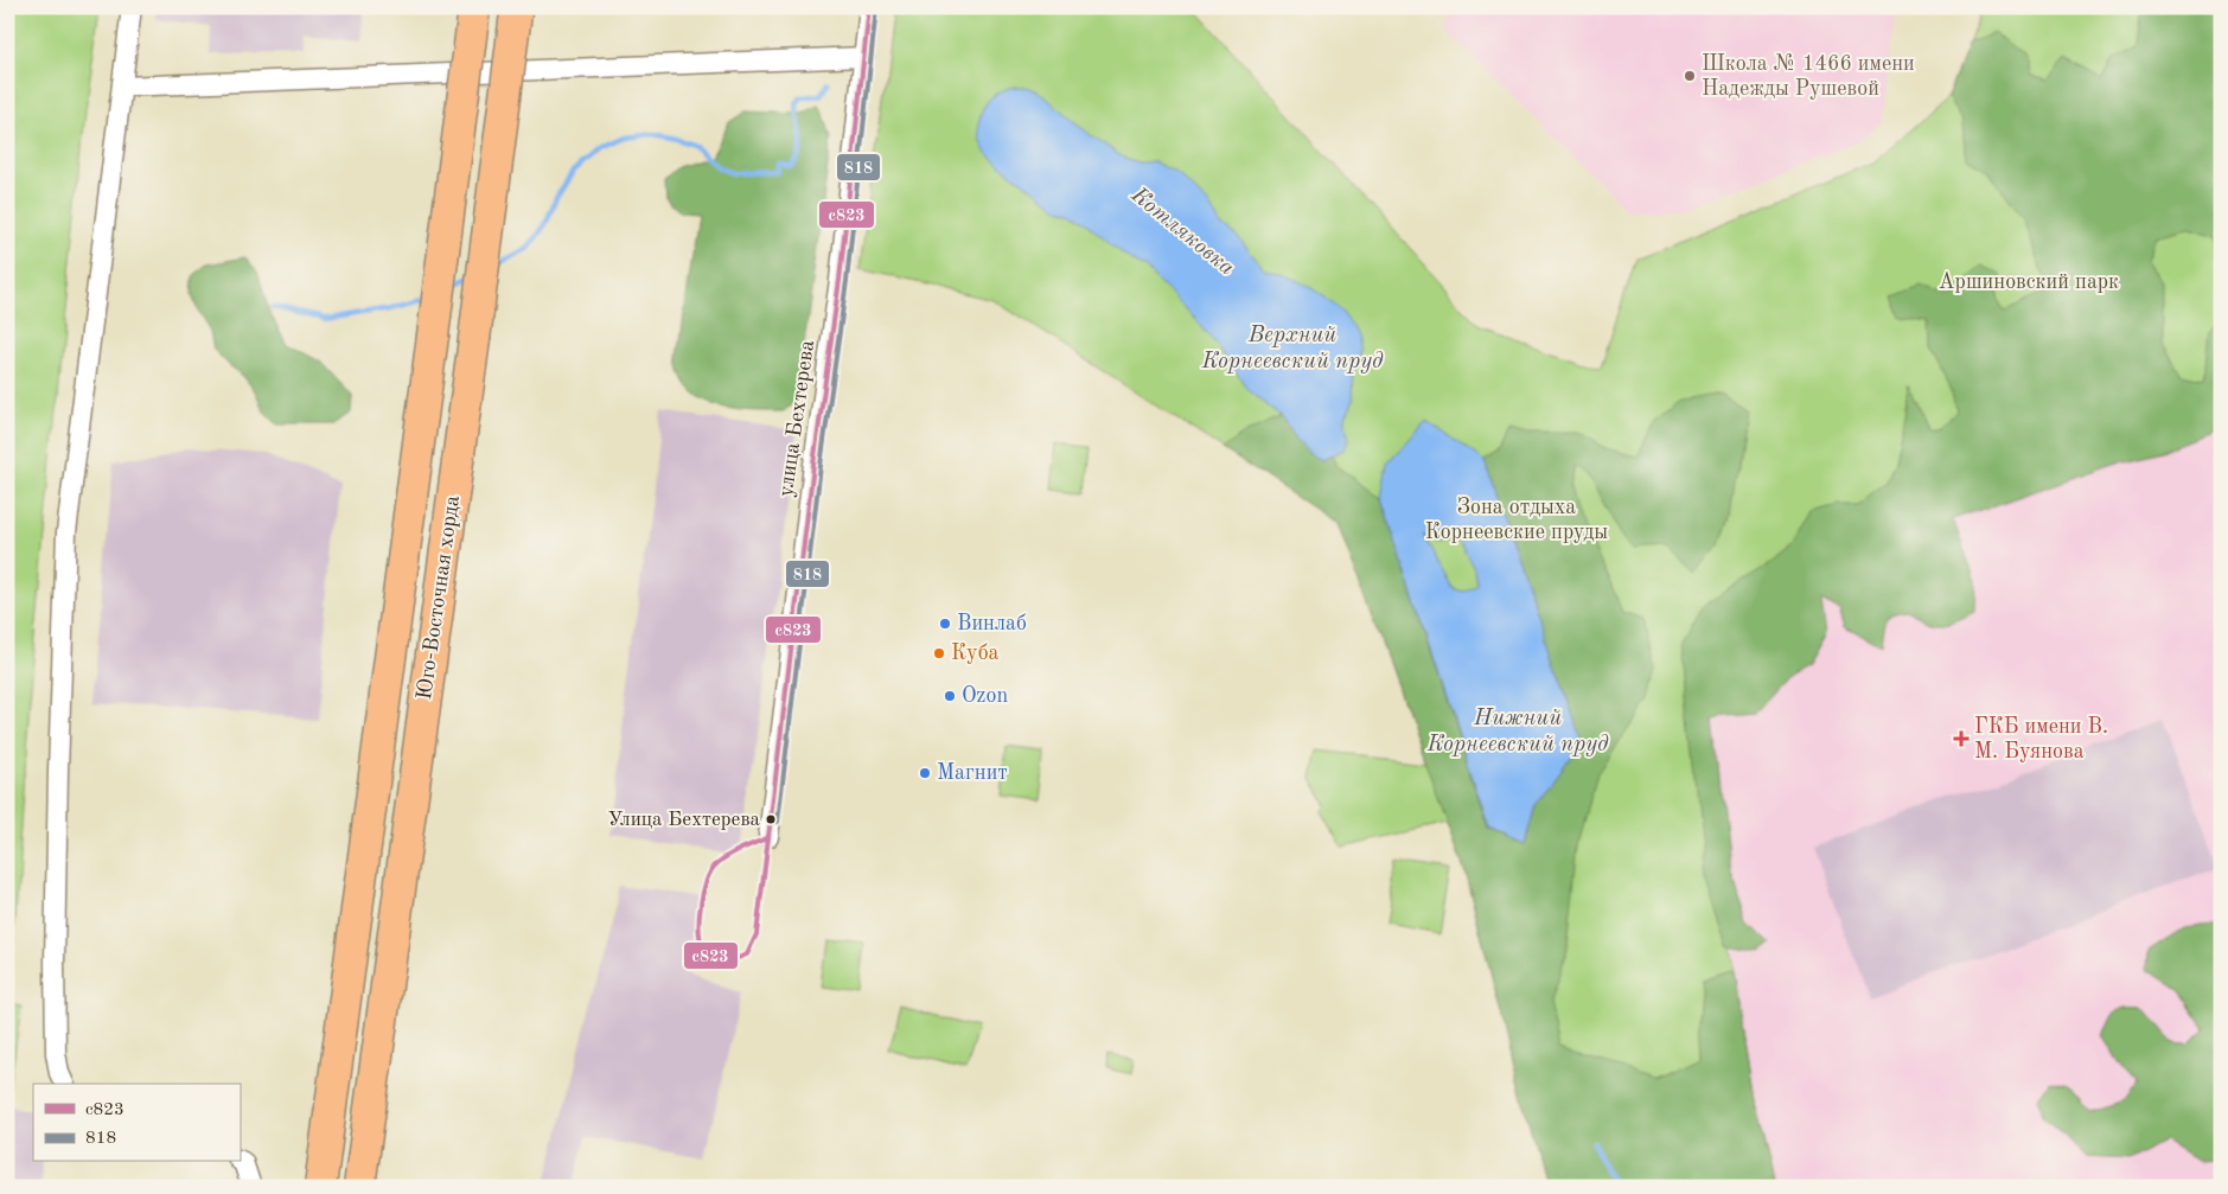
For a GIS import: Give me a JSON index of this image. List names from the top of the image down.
{
  "streets": {
    "main road": ["Юго-Восточная хорда"],
    "street": ["улица Бехтерева"]
  },
  "water": ["Котляковка", "Верхний Корнеевский пруд", "Нижний Корнеевский пруд"],
  "parks": ["Аршиновский парк", "Зона отдыха Корнеевские пруды"],
  "places": {
    "other": [
      "Школа № 1466 имени Надежды Рушевой",
      "Винлаб",
      "Куба",
      "Ozon",
      "Магнит",
      "Улица Бехтерева"
    ],
    "health": ["ГКБ имени В. М. Буянова"]
  },
  "lines": ["transit line с823", "transit line 818"],
  "legend": ["с823", "818"]
}
